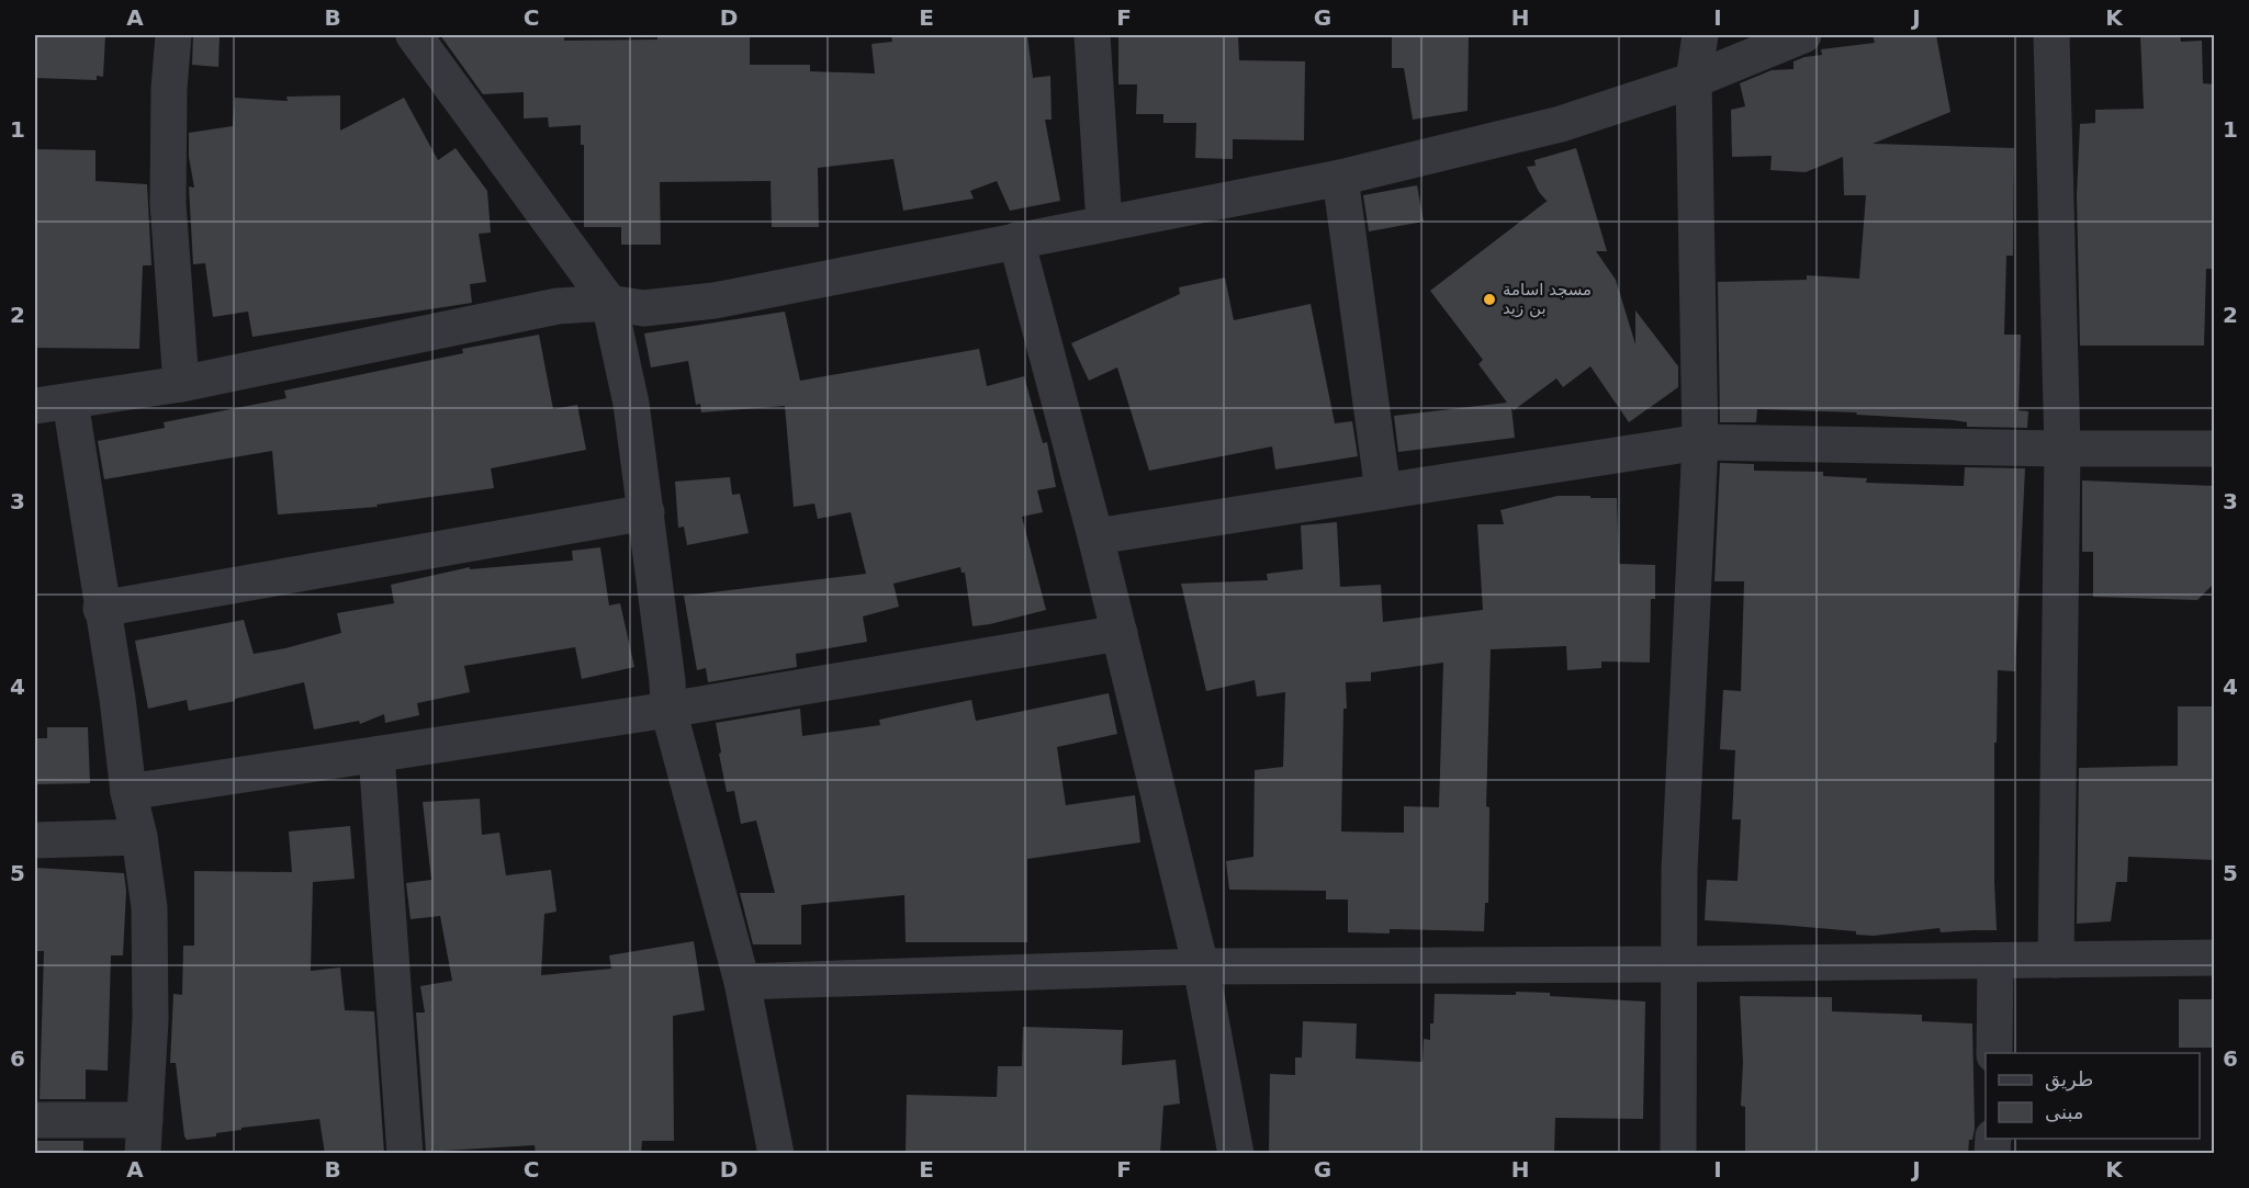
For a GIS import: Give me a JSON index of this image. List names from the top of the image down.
{
  "places": ["مسجد اسامة بن زيد"],
  "legend": ["طريق", "مبنى"],
  "grid": {
    "columns": [
      "A",
      "B",
      "C",
      "D",
      "E",
      "F",
      "G",
      "H",
      "I",
      "J",
      "K"
    ],
    "rows": [
      "1",
      "2",
      "3",
      "4",
      "5",
      "6"
    ]
  }
}
